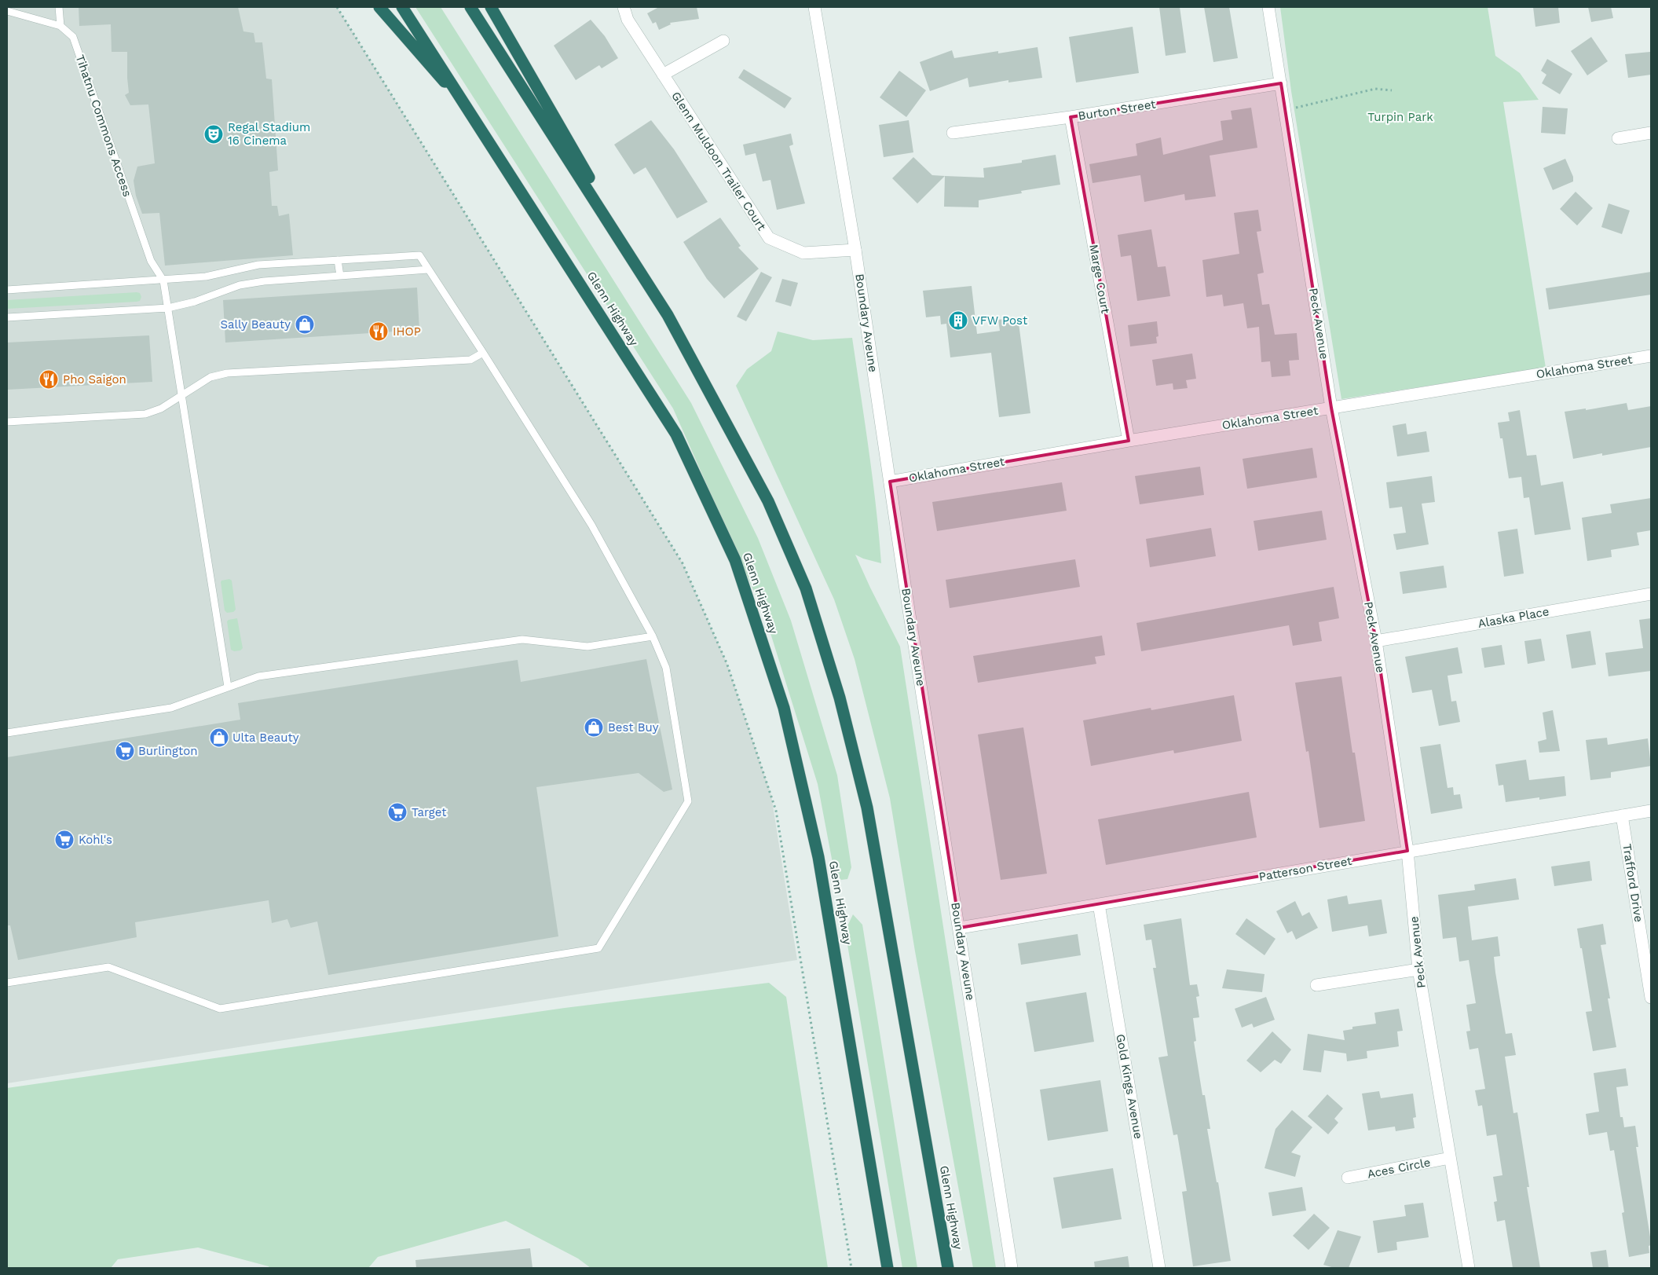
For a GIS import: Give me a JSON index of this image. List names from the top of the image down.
{
  "streets": {
    "highway": ["Glenn Highway"],
    "street": [
      "Burton Street",
      "Glenn Muldoon Trailer Court",
      "Marge Court",
      "Boundary Aveune",
      "Peck Avenue",
      "Oklahoma Street",
      "Alaska Place",
      "Patterson Street",
      "Trafford Drive",
      "Gold Kings Avenue",
      "Aces Circle"
    ],
    "lane": ["Tihatnu Commons Access"]
  },
  "crossings": [
    ["Burton Street", "Marge Court"],
    ["Burton Street", "Peck Avenue"],
    ["Glenn Muldoon Trailer Court", "Boundary Aveune"],
    ["Marge Court", "Oklahoma Street"],
    ["Boundary Aveune", "Oklahoma Street"],
    ["Boundary Aveune", "Patterson Street"],
    ["Peck Avenue", "Oklahoma Street"],
    ["Peck Avenue", "Alaska Place"],
    ["Peck Avenue", "Patterson Street"],
    ["Peck Avenue", "Aces Circle"],
    ["Patterson Street", "Trafford Drive"],
    ["Patterson Street", "Gold Kings Avenue"]
  ],
  "parks": ["Turpin Park"],
  "places": {
    "theatre": ["Regal Stadium 16 Cinema"],
    "building": ["VFW Post"],
    "shop": ["Sally Beauty", "Best Buy", "Ulta Beauty"],
    "restaurant": ["IHOP", "Pho Saigon"],
    "supermarket": ["Burlington", "Target", "Kohl's"]
  }
}
